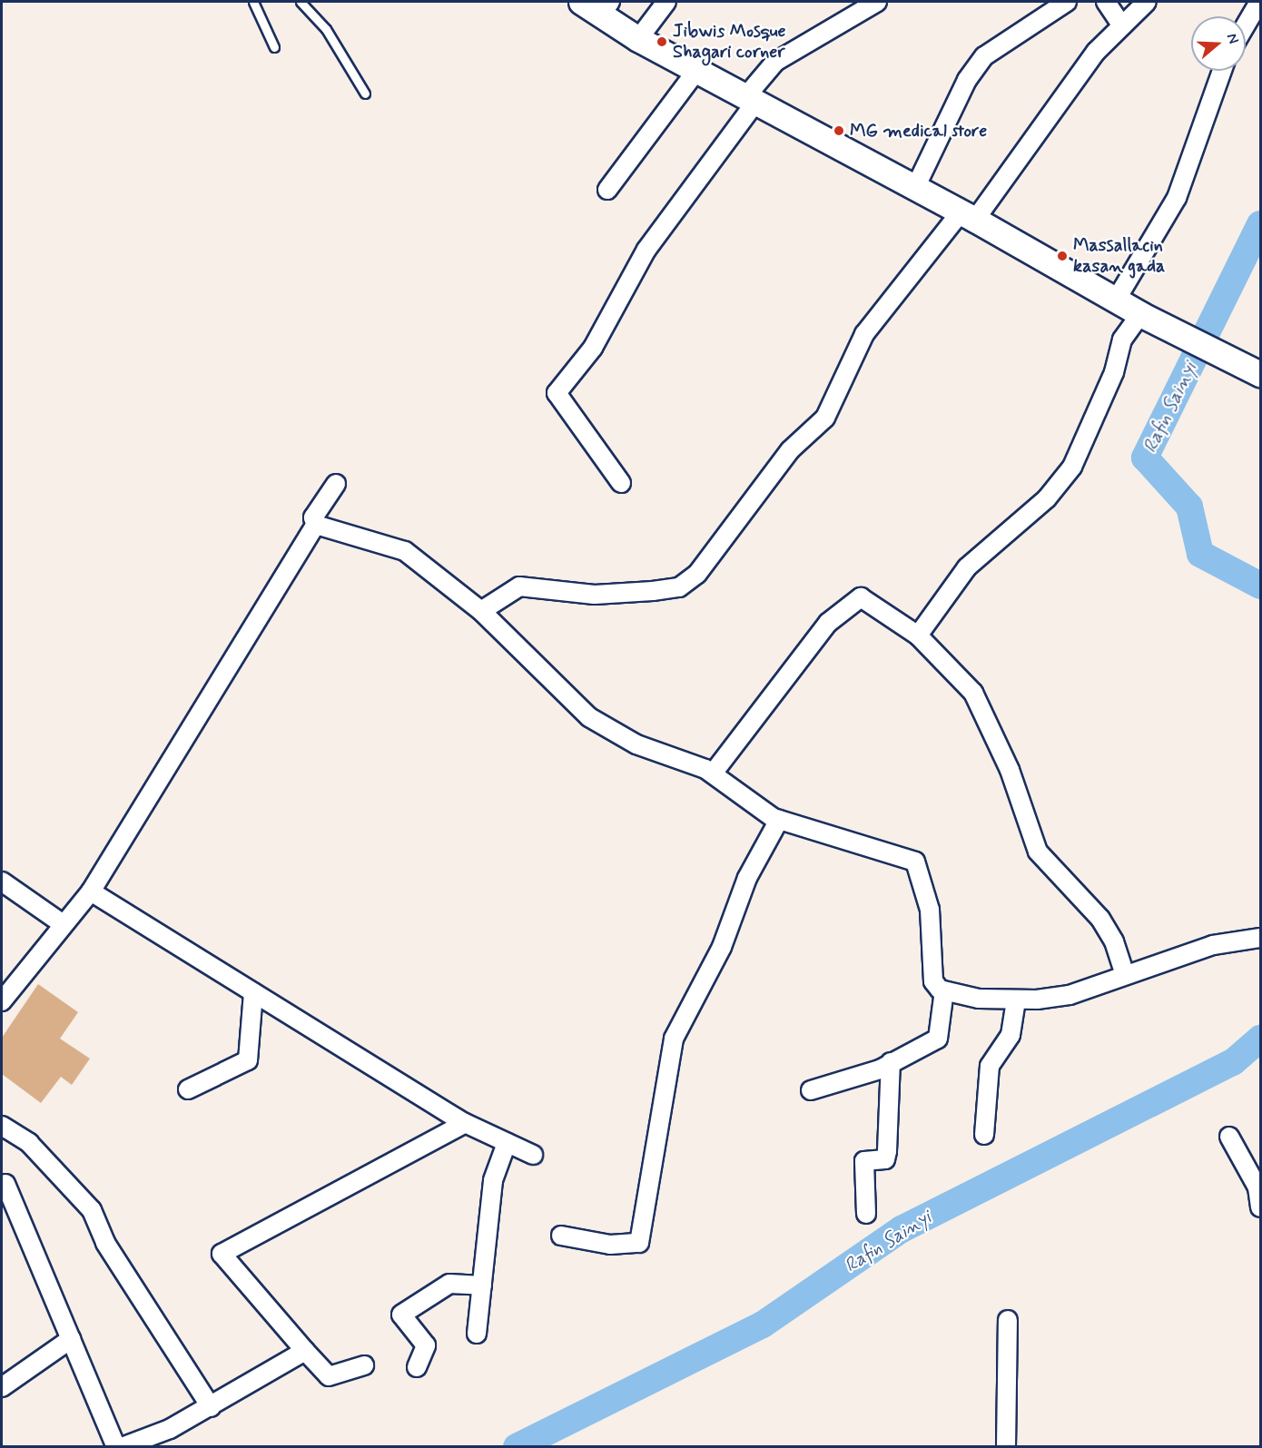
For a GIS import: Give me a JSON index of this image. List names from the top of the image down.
{
  "water": ["Rafin Sainyi"],
  "places": ["Jibwis Mosque Shagari corner", "MG medical store", "Massallacin kasan gada"],
  "north": "right"
}
